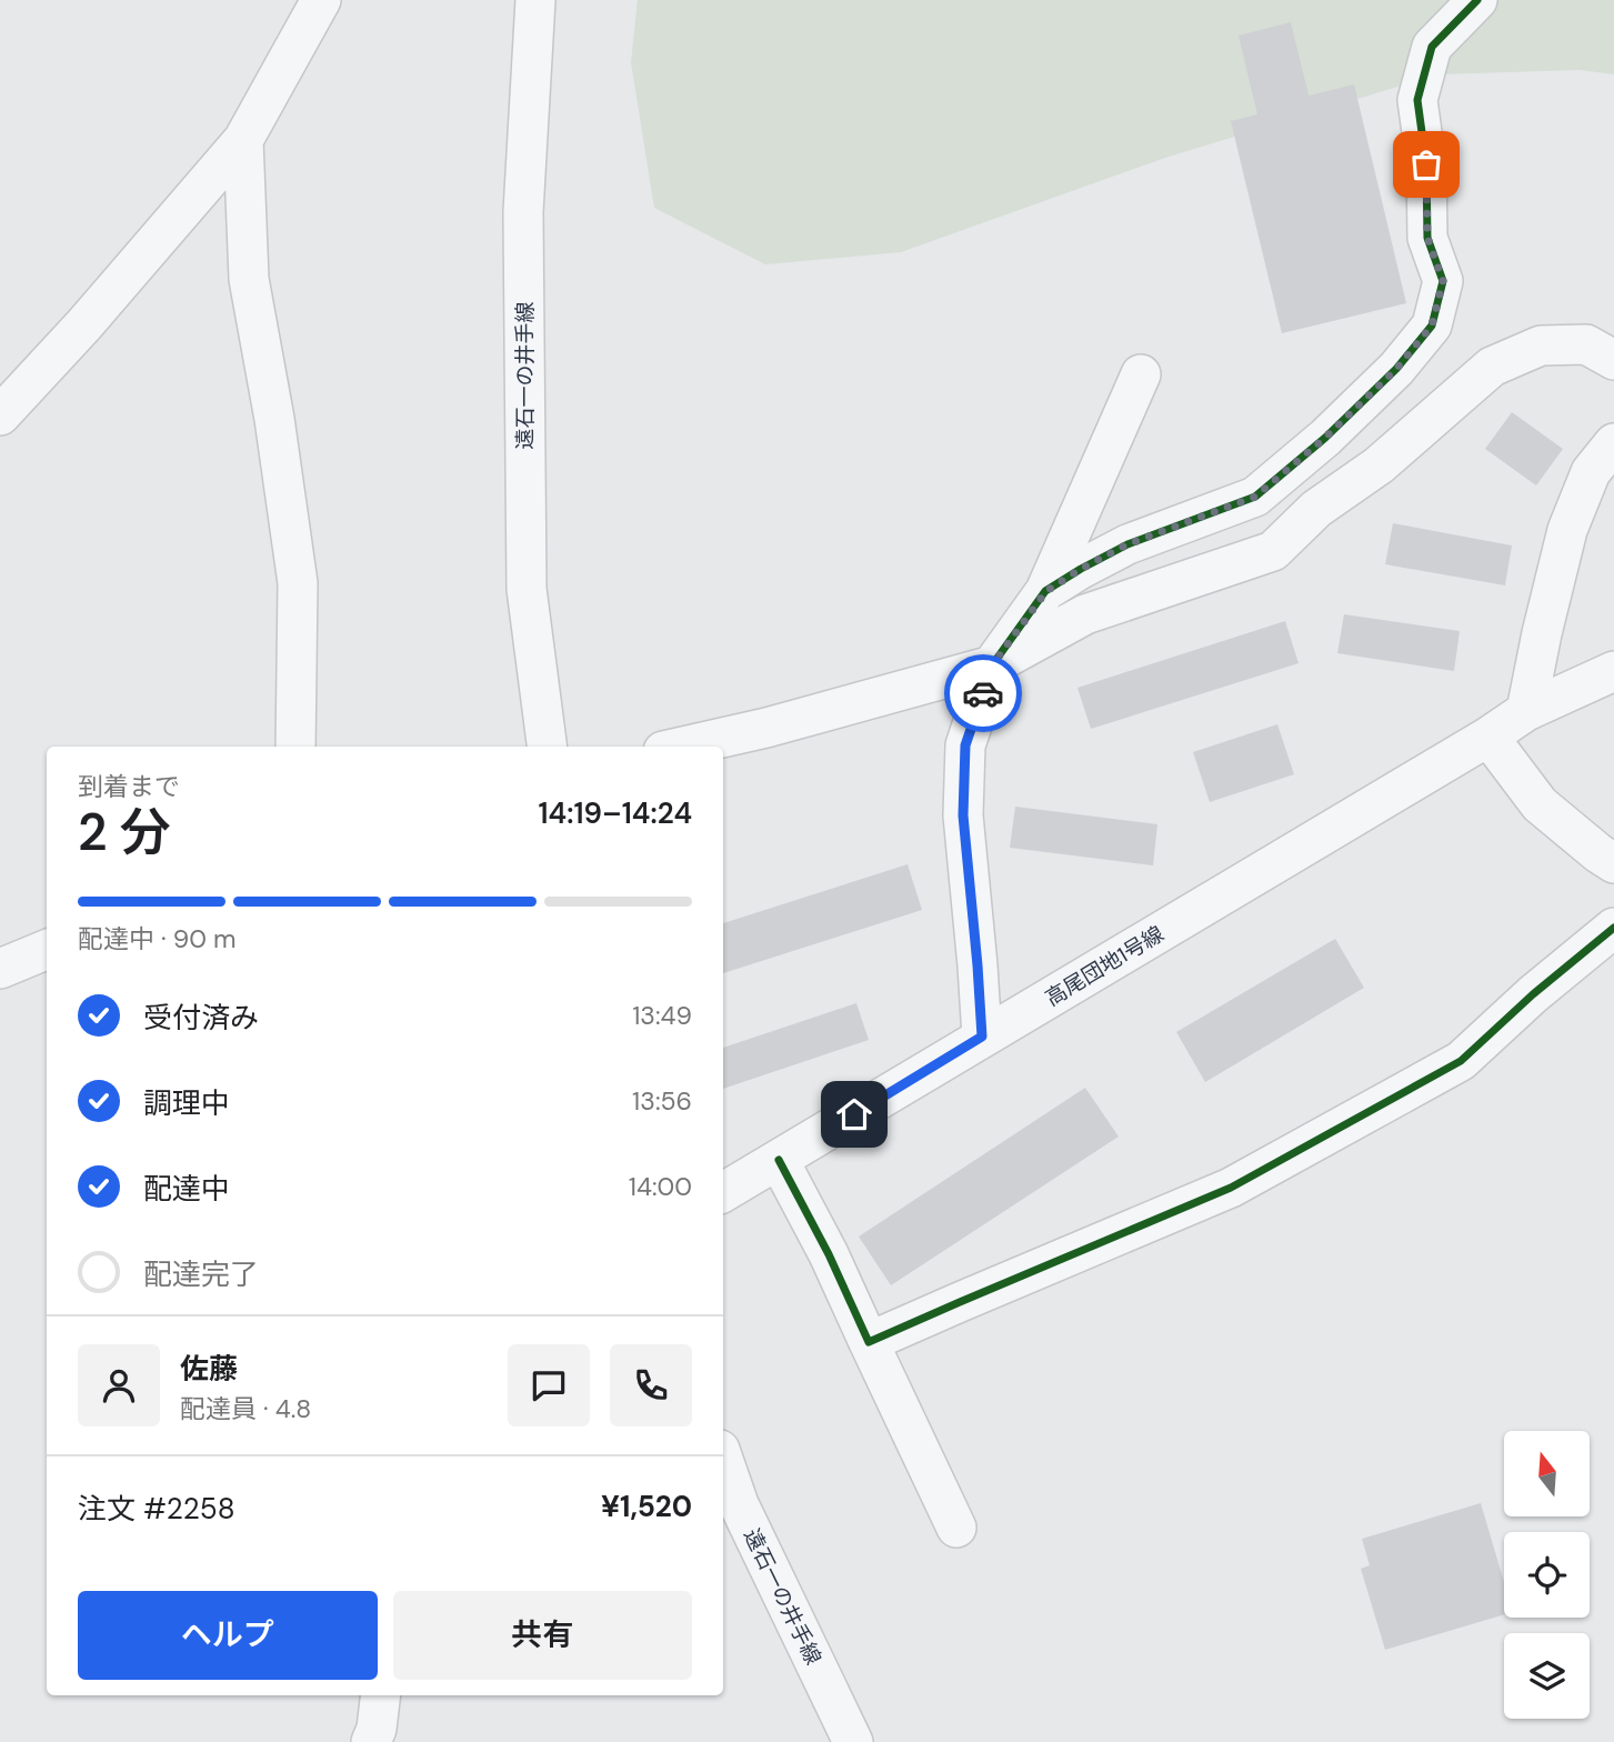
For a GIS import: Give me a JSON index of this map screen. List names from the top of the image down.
{
  "streets": {
    "street": ["遠石一の井手線", "高尾団地1号線"]
  },
  "north": "top",
  "page": {
    "heading": ["2 分", "到着まで", "14:19–14:24"],
    "panel": [
      "佐藤",
      "配達員 · 4.8",
      "注文 #2258",
      "¥1,520"
    ],
    "bar": "配達中 · 90 m",
    "list": [
      ["受付済み", "13:49"],
      ["調理中", "13:56"],
      ["配達中", "14:00"],
      "配達完了"
    ],
    "buttons": ["ヘルプ", "共有"]
  }
}
